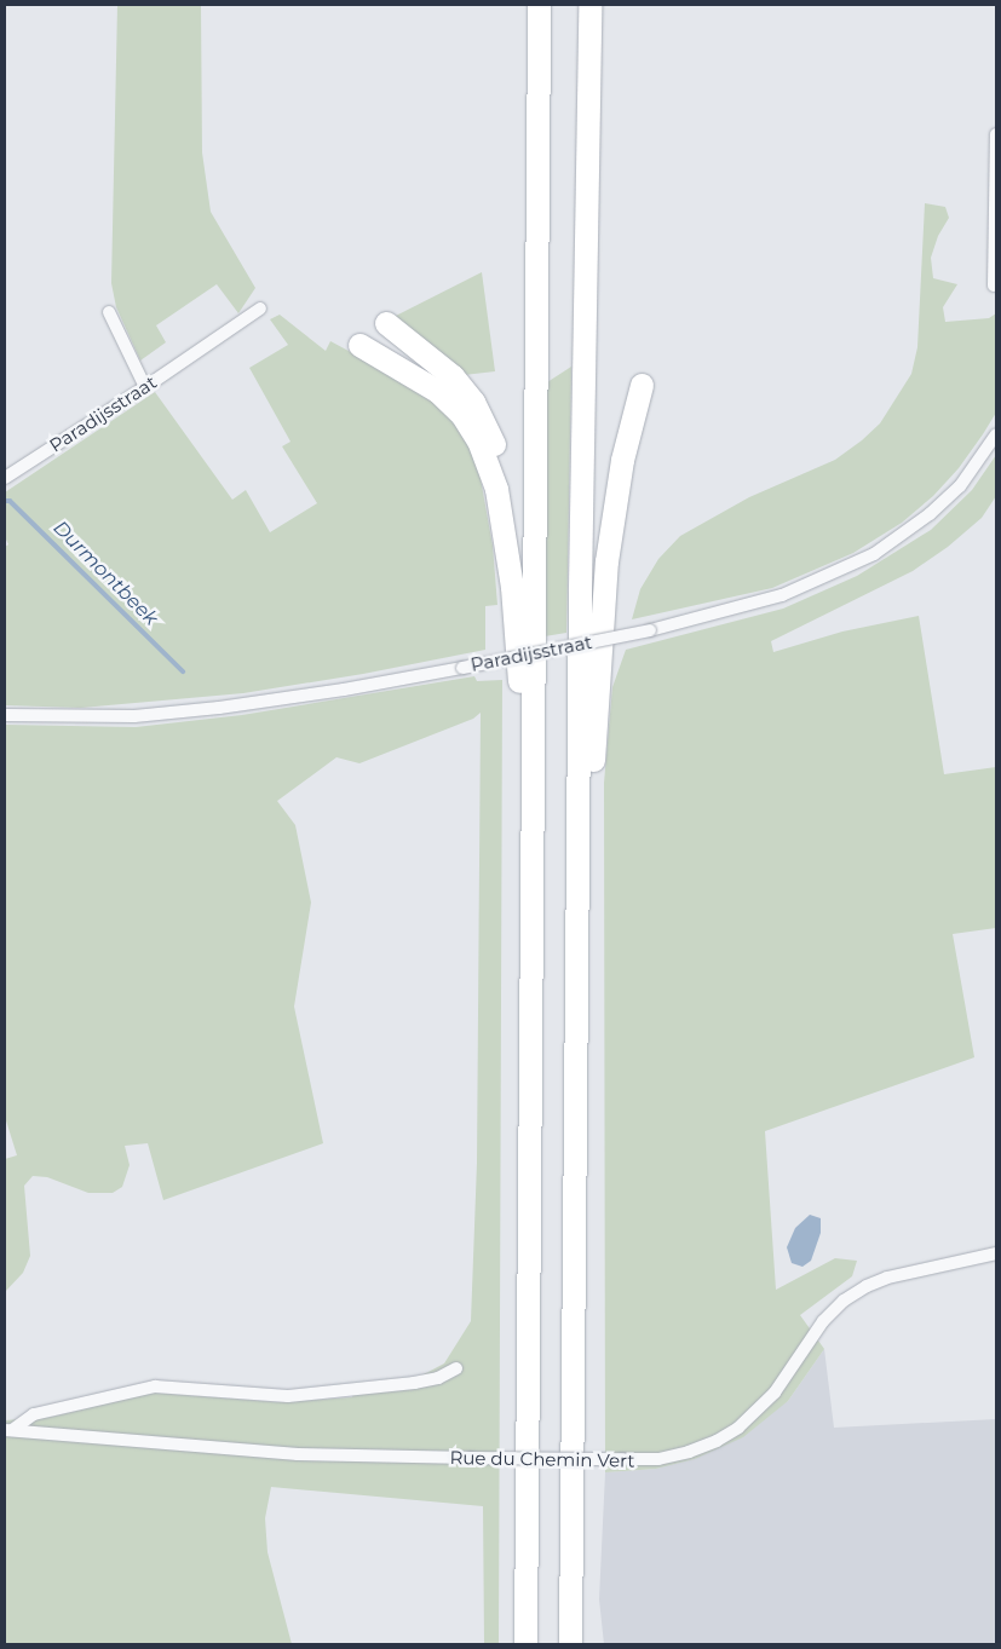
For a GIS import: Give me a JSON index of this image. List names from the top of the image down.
{
  "streets": {
    "street": ["Paradijsstraat", "Rue du Chemin Vert"]
  },
  "water": ["Durmontbeek"]
}
